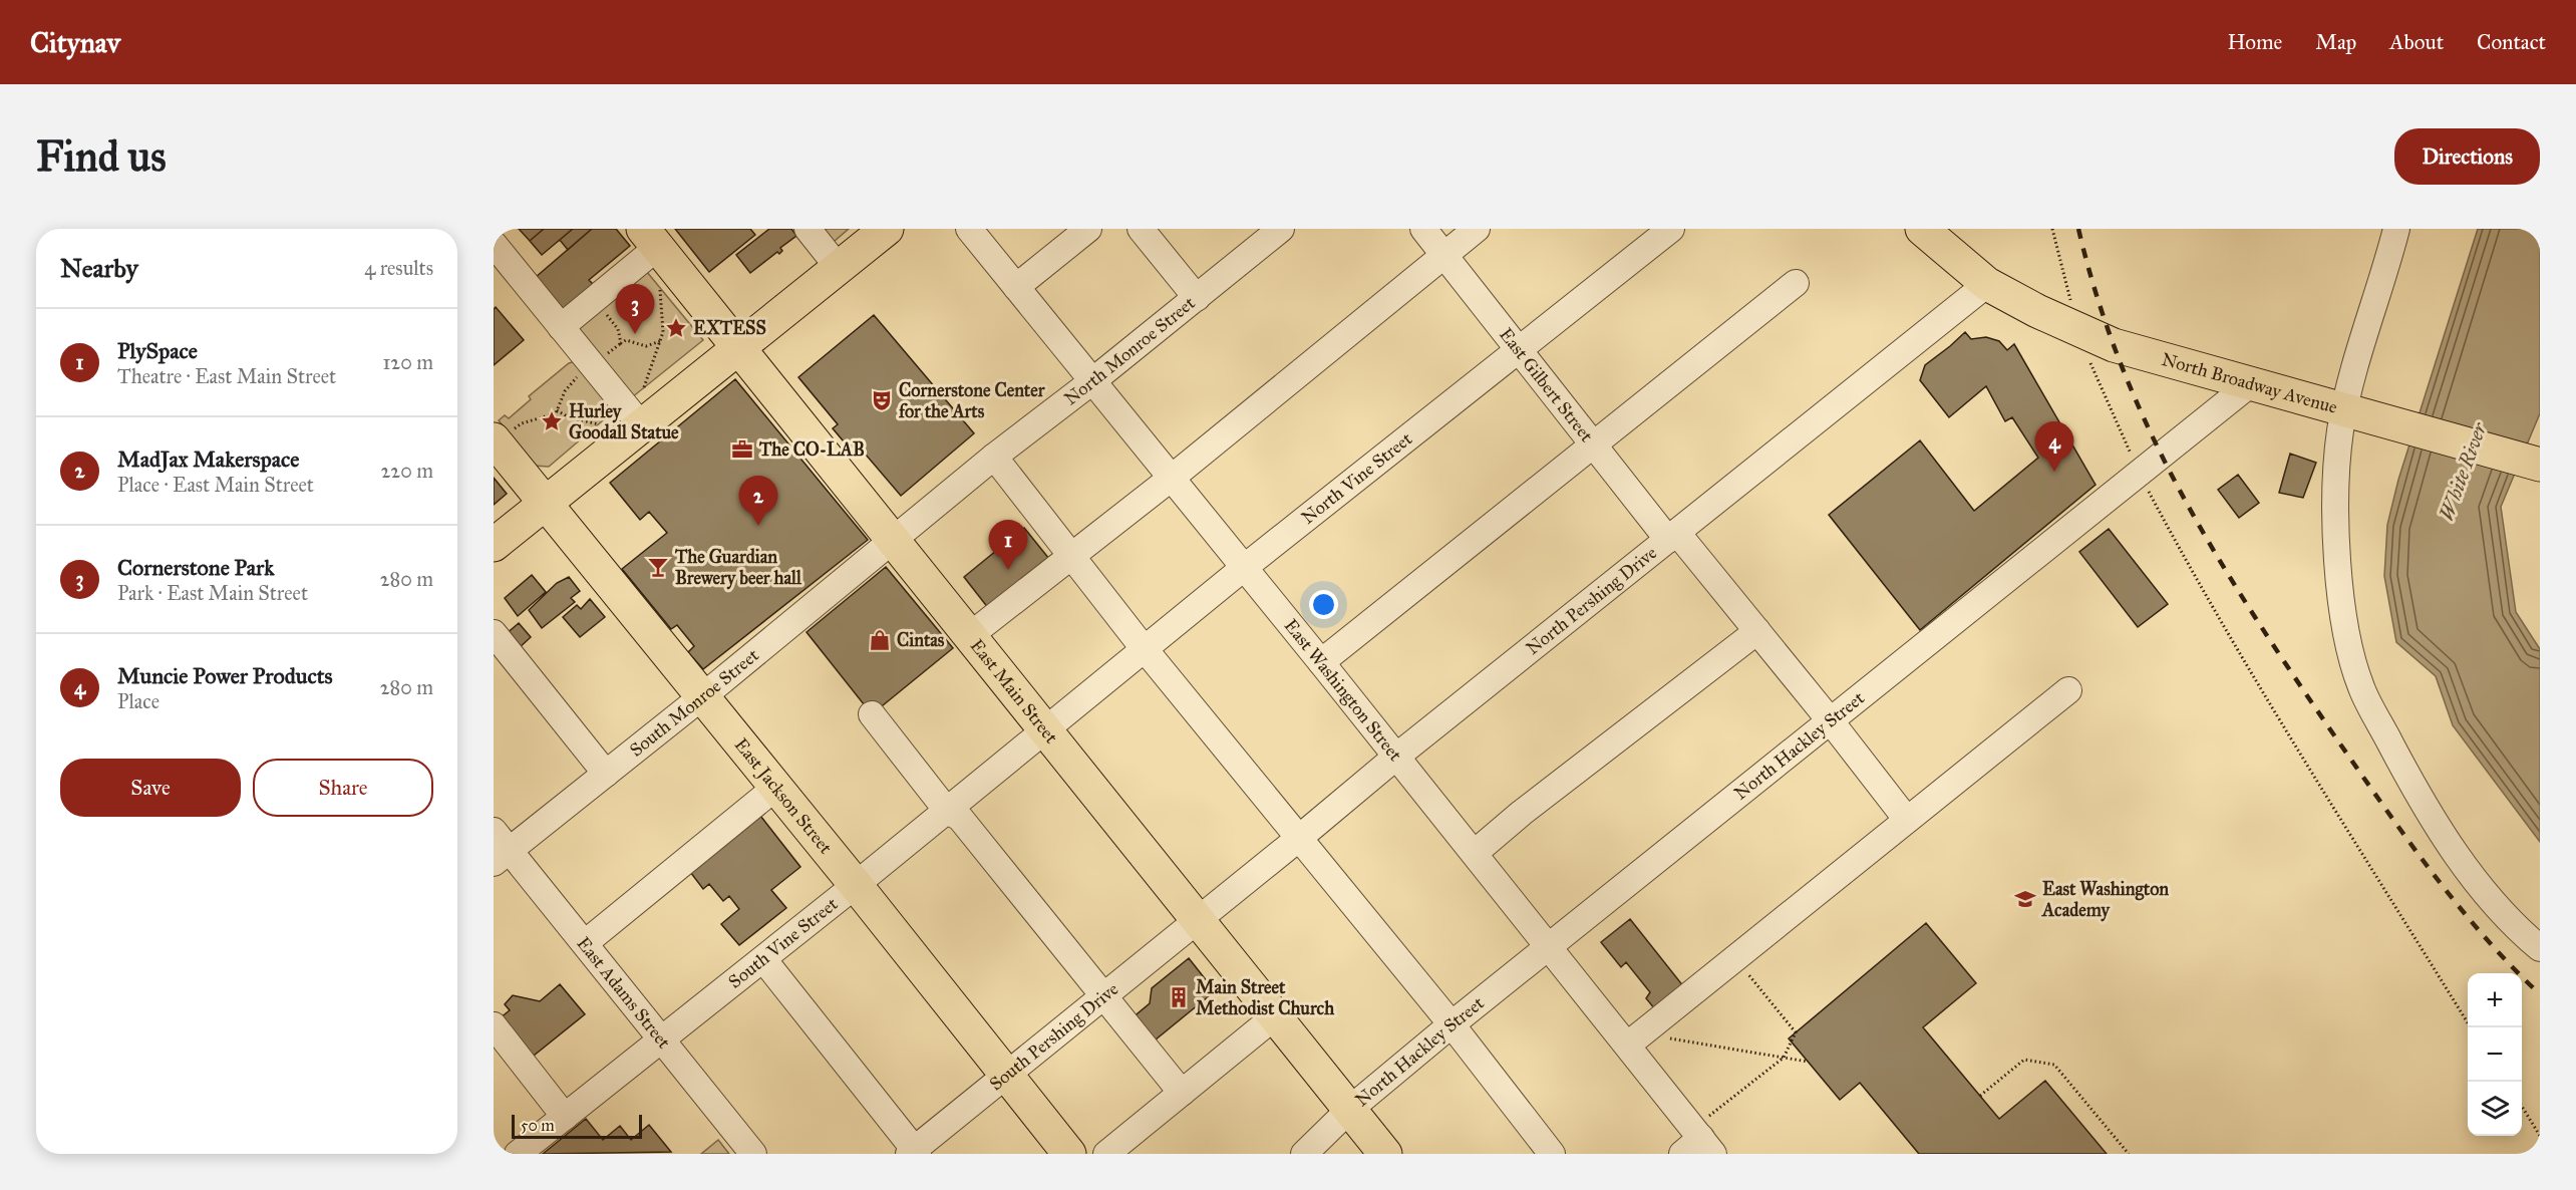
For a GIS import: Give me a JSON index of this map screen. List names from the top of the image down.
{
  "streets": {
    "main road": ["North Broadway Avenue", "East Main Street", "East Jackson Street"],
    "street": [
      "North Monroe Street",
      "East Gilbert Street",
      "North Vine Street",
      "North Pershing Drive",
      "East Washington Street",
      "South Monroe Street",
      "North Hackley Street",
      "South Vine Street",
      "East Adams Street",
      "South Pershing Drive"
    ]
  },
  "crossings": [
    ["North Monroe Street", "East Washington Street"],
    ["North Monroe Street", "East Main Street"],
    ["North Monroe Street", "South Monroe Street"],
    ["North Broadway Avenue", "North Pershing Drive"],
    ["North Broadway Avenue", "North Hackley Street"],
    ["East Gilbert Street", "North Vine Street"],
    ["East Gilbert Street", "North Pershing Drive"],
    ["East Gilbert Street", "North Hackley Street"],
    ["North Vine Street", "East Washington Street"],
    ["North Vine Street", "East Main Street"],
    ["North Vine Street", "South Vine Street"],
    ["North Pershing Drive", "East Washington Street"],
    ["North Pershing Drive", "East Main Street"],
    ["North Pershing Drive", "South Pershing Drive"],
    ["East Washington Street", "North Hackley Street"],
    ["East Main Street", "South Monroe Street"],
    ["East Main Street", "North Hackley Street"],
    ["East Main Street", "South Vine Street"],
    ["East Main Street", "South Pershing Drive"],
    ["South Monroe Street", "East Jackson Street"],
    ["South Monroe Street", "East Adams Street"],
    ["East Jackson Street", "South Vine Street"],
    ["East Jackson Street", "South Pershing Drive"],
    ["South Vine Street", "East Adams Street"]
  ],
  "water": ["White River"],
  "places": {
    "place": ["EXTESS", "Hurley Goodall Statue"],
    "theatre": ["Cornerstone Center for the Arts"],
    "office": ["The CO-LAB"],
    "bar": ["The Guardian Brewery beer hall"],
    "shop": ["Cintas"],
    "school or university": ["East Washington Academy"],
    "building": ["Main Street Methodist Church"]
  },
  "scale_bar": "50 m",
  "page": {
    "header": "Citynav",
    "nav": [
      "Home",
      "Map",
      "About",
      "Contact"
    ],
    "buttons": [
      "Directions",
      ["Save", "Share"]
    ],
    "title": "Find us",
    "heading": ["Nearby", "4 results"],
    "pins": [
      "3",
      "4",
      "2",
      "1"
    ],
    "list": [
      {
        "mark": "1",
        "name": "PlySpace",
        "note": "Theatre · East Main Street",
        "value": "120 m"
      },
      {
        "mark": "2",
        "name": "MadJax Makerspace",
        "note": "Place · East Main Street",
        "value": "220 m"
      },
      {
        "mark": "3",
        "name": "Cornerstone Park",
        "note": "Park · East Main Street",
        "value": "280 m"
      },
      {
        "mark": "4",
        "name": "Muncie Power Products",
        "note": "Place",
        "value": "280 m"
      }
    ],
    "map_buttons": ["+", "−"],
    "scale": "50 m"
  }
}
